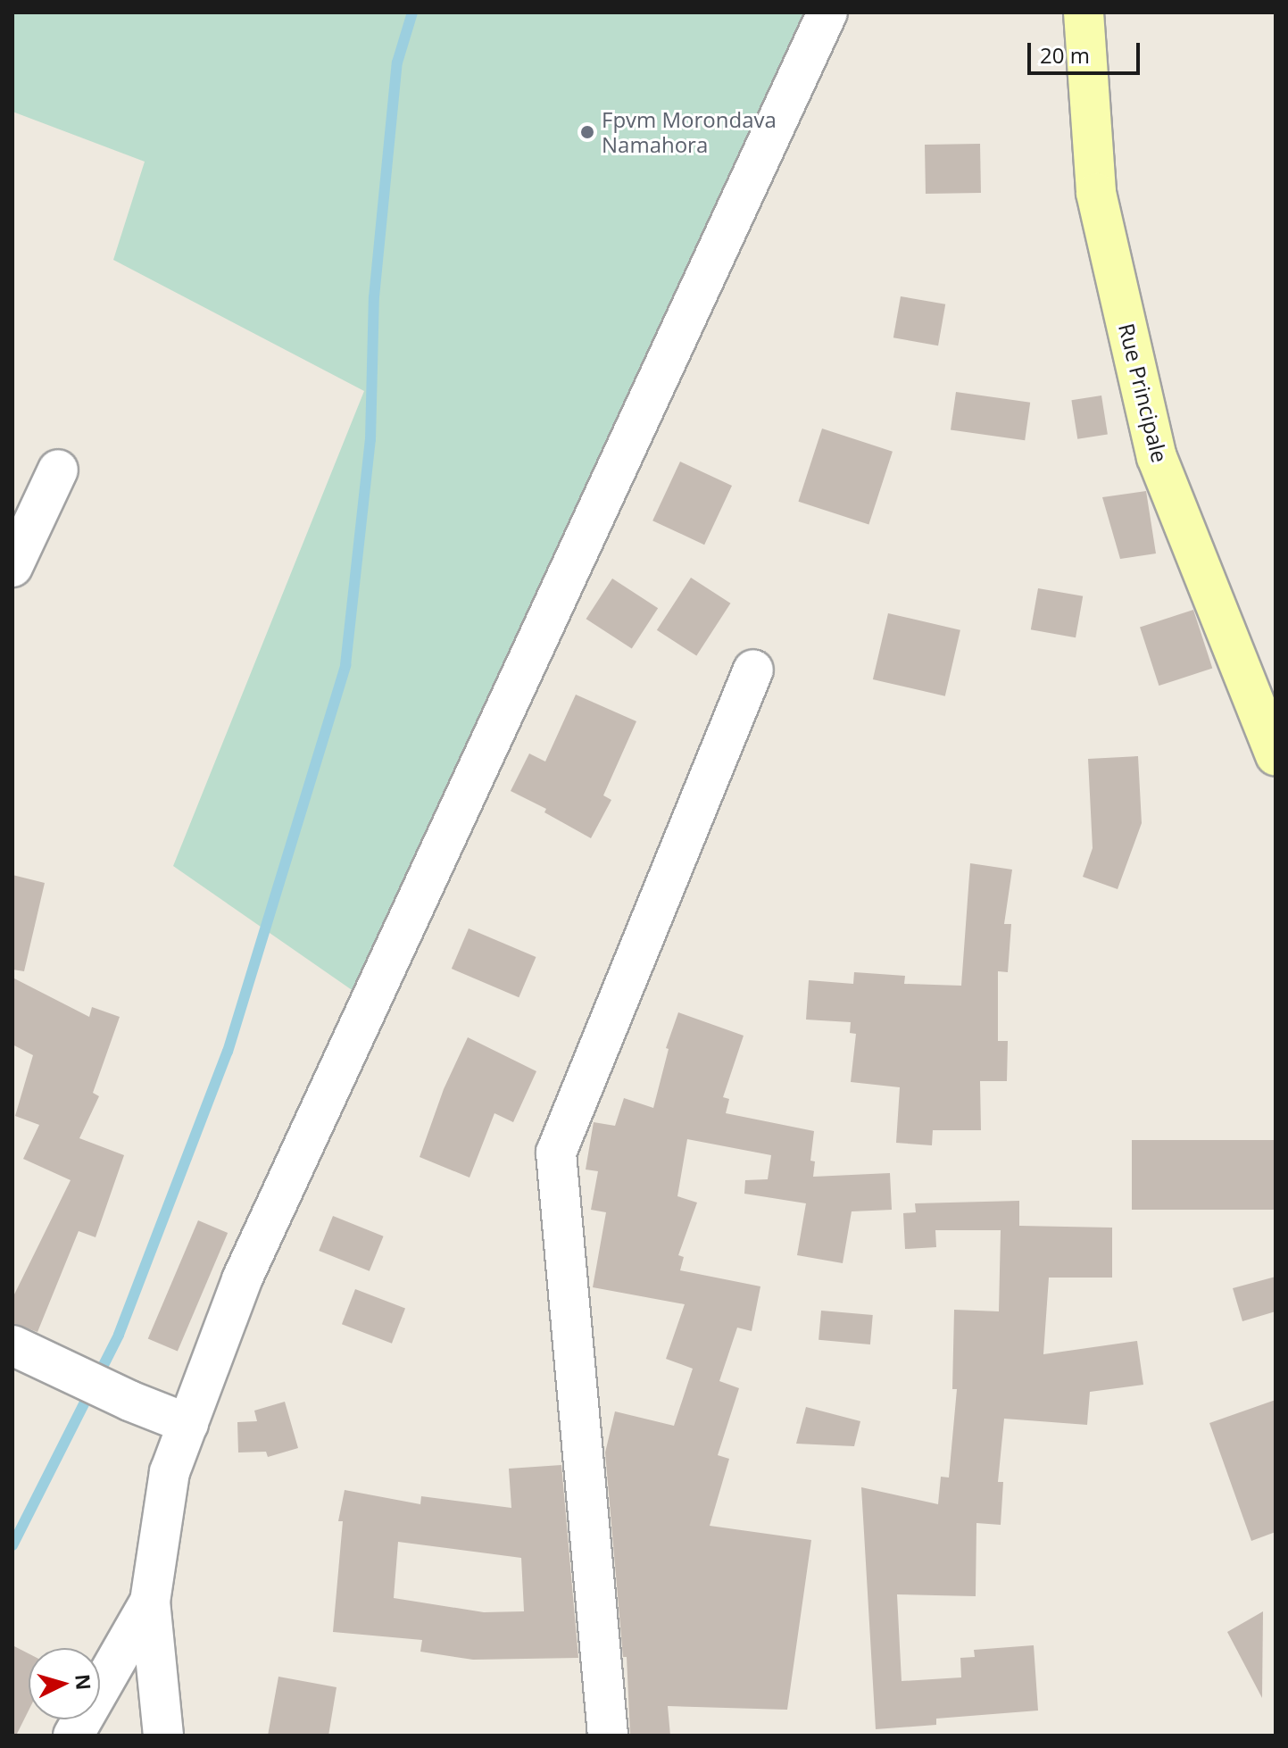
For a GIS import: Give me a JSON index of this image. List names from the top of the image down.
{
  "streets": {
    "main road": ["Rue Principale"]
  },
  "places": ["Fpvm Morondava Namahora"],
  "scale_bar": "20 m",
  "north": "right"
}
